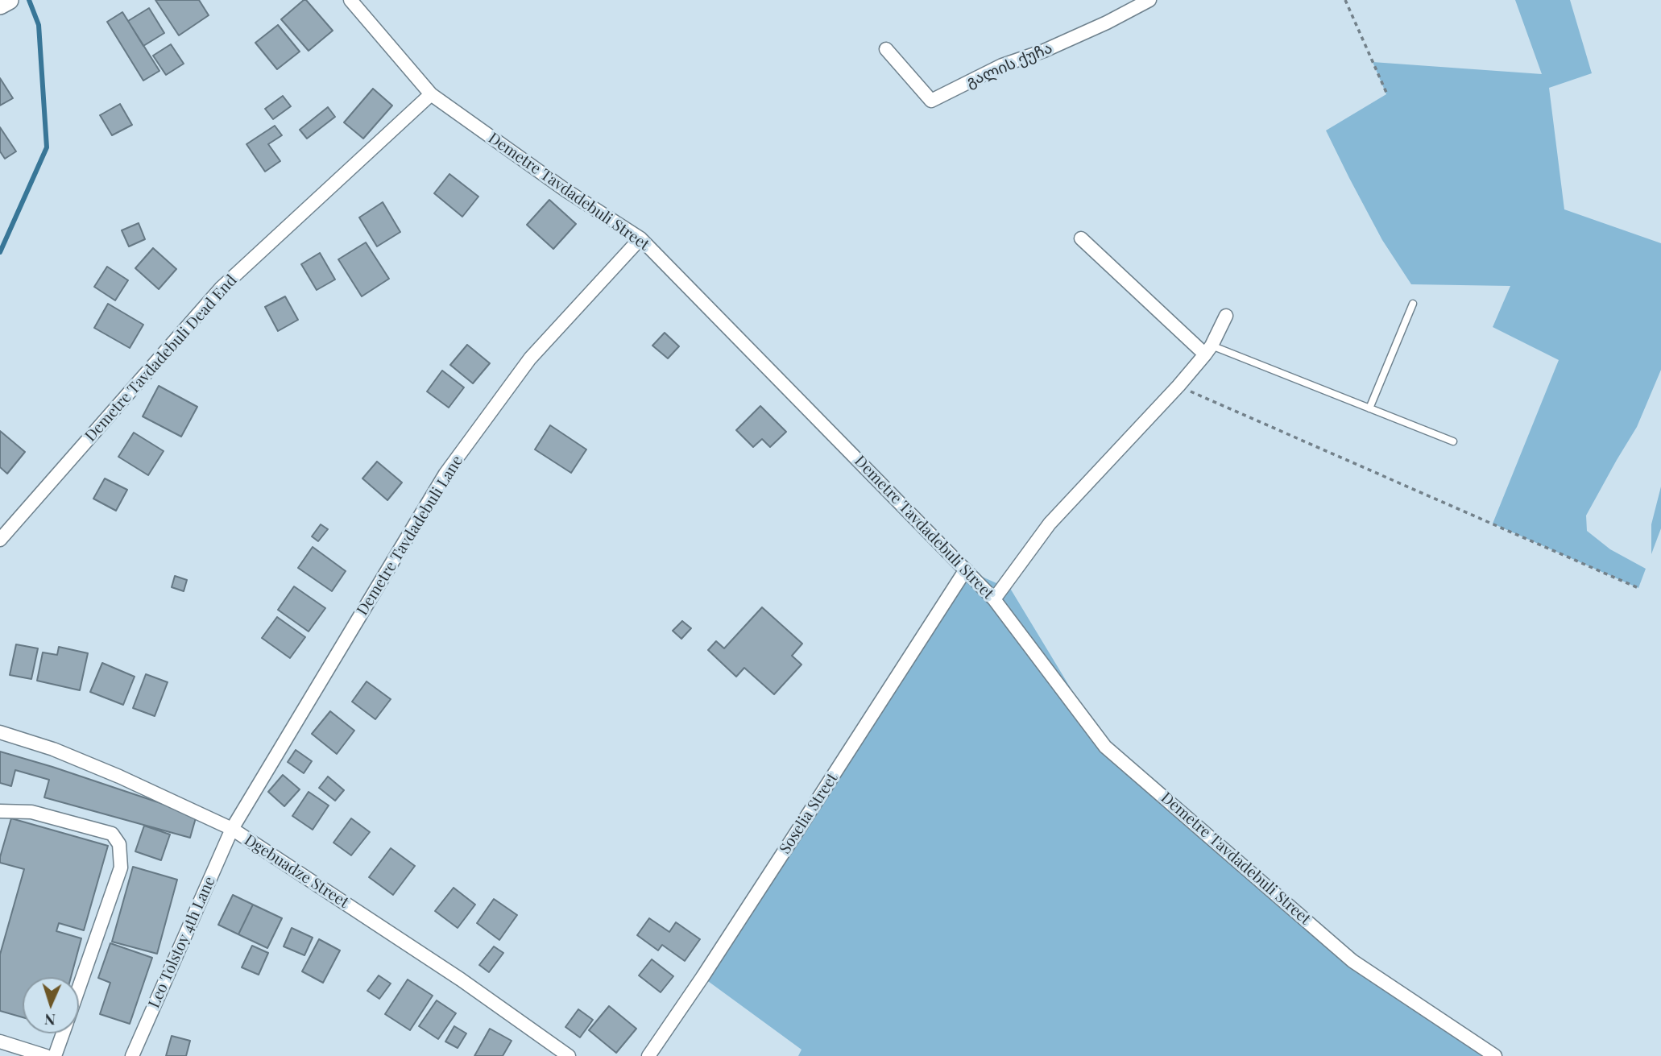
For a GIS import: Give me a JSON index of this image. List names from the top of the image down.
{
  "streets": {
    "street": [
      "გალის ქუჩა",
      "Demetre Tavdadebuli Street",
      "Demetre Tavdadebuli Dead End",
      "Demetre Tavdadebuli Lane",
      "Soselia Street",
      "Dgebuadze Street",
      "Leo Tolstoy 4th Lane"
    ]
  },
  "crossings": [
    ["Demetre Tavdadebuli Street", "Demetre Tavdadebuli Dead End"],
    ["Demetre Tavdadebuli Street", "Demetre Tavdadebuli Lane"],
    ["Demetre Tavdadebuli Street", "Soselia Street"],
    ["Demetre Tavdadebuli Lane", "Dgebuadze Street"],
    ["Demetre Tavdadebuli Lane", "Leo Tolstoy 4th Lane"],
    ["Dgebuadze Street", "Leo Tolstoy 4th Lane"]
  ],
  "north": "bottom"
}
